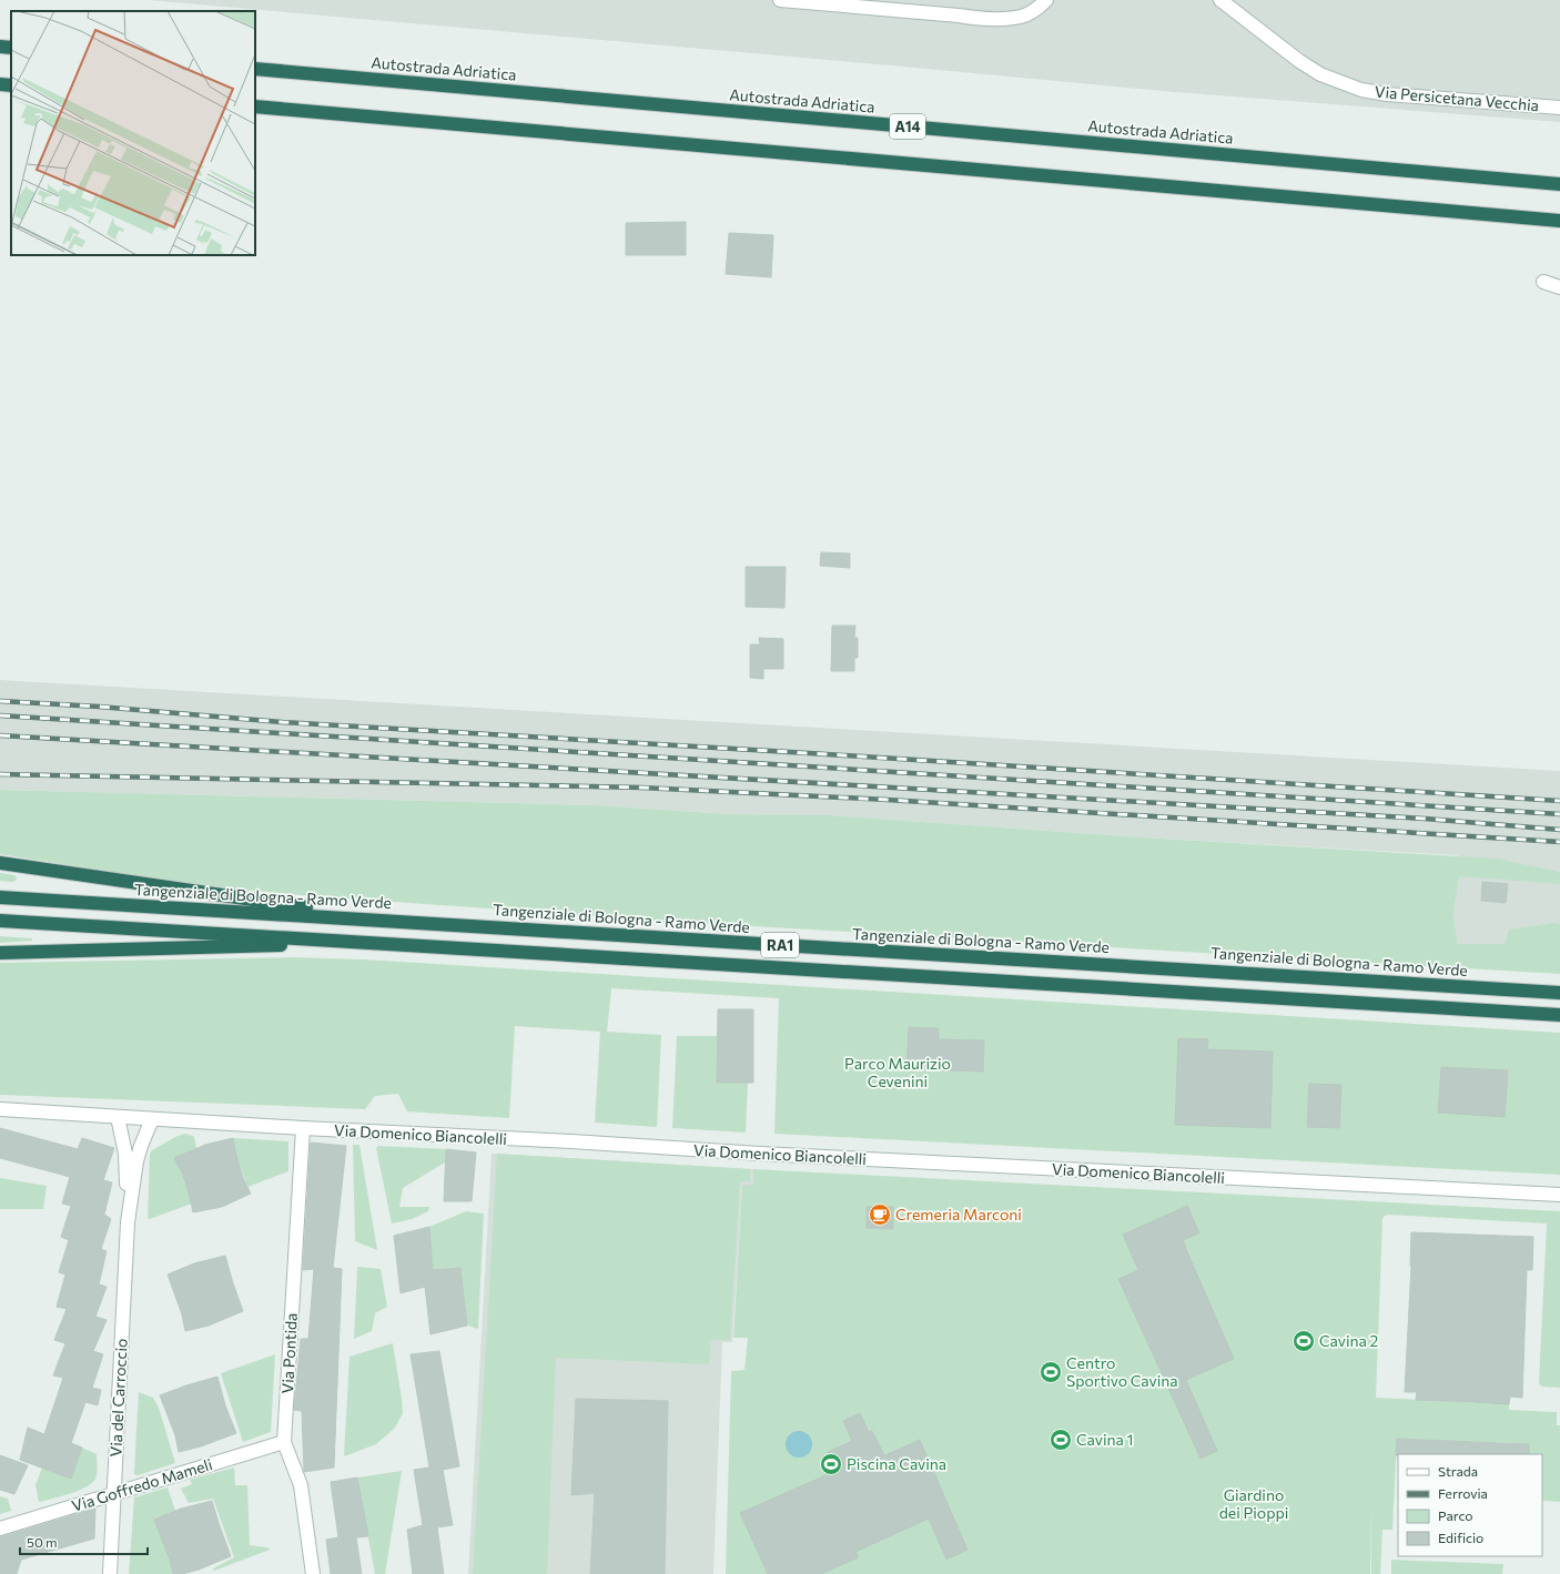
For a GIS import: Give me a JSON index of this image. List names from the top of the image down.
{
  "streets": {
    "highway": [
      "Autostrada Adriatica",
      "A14",
      "Tangenziale di Bologna - Ramo Verde",
      "RA1"
    ],
    "street": [
      "Via Persicetana Vecchia",
      "Via Domenico Biancolelli",
      "Via Pontida",
      "Via del Carroccio",
      "Via Goffredo Mameli"
    ]
  },
  "crossings": [
    ["Via Domenico Biancolelli", "Via Pontida"],
    ["Via Domenico Biancolelli", "Via del Carroccio"],
    ["Via Pontida", "Via Goffredo Mameli"],
    ["Via del Carroccio", "Via Goffredo Mameli"]
  ],
  "parks": ["Parco Maurizio Cevenini", "Giardino dei Pioppi"],
  "places": {
    "cafe": ["Cremeria Marconi"],
    "sports": [
      "Cavina 2",
      "Centro Sportivo Cavina",
      "Cavina 1",
      "Piscina Cavina"
    ]
  },
  "legend": [
    "Strada",
    "Ferrovia",
    "Parco",
    "Edificio"
  ],
  "scale_bar": "50 m"
}
